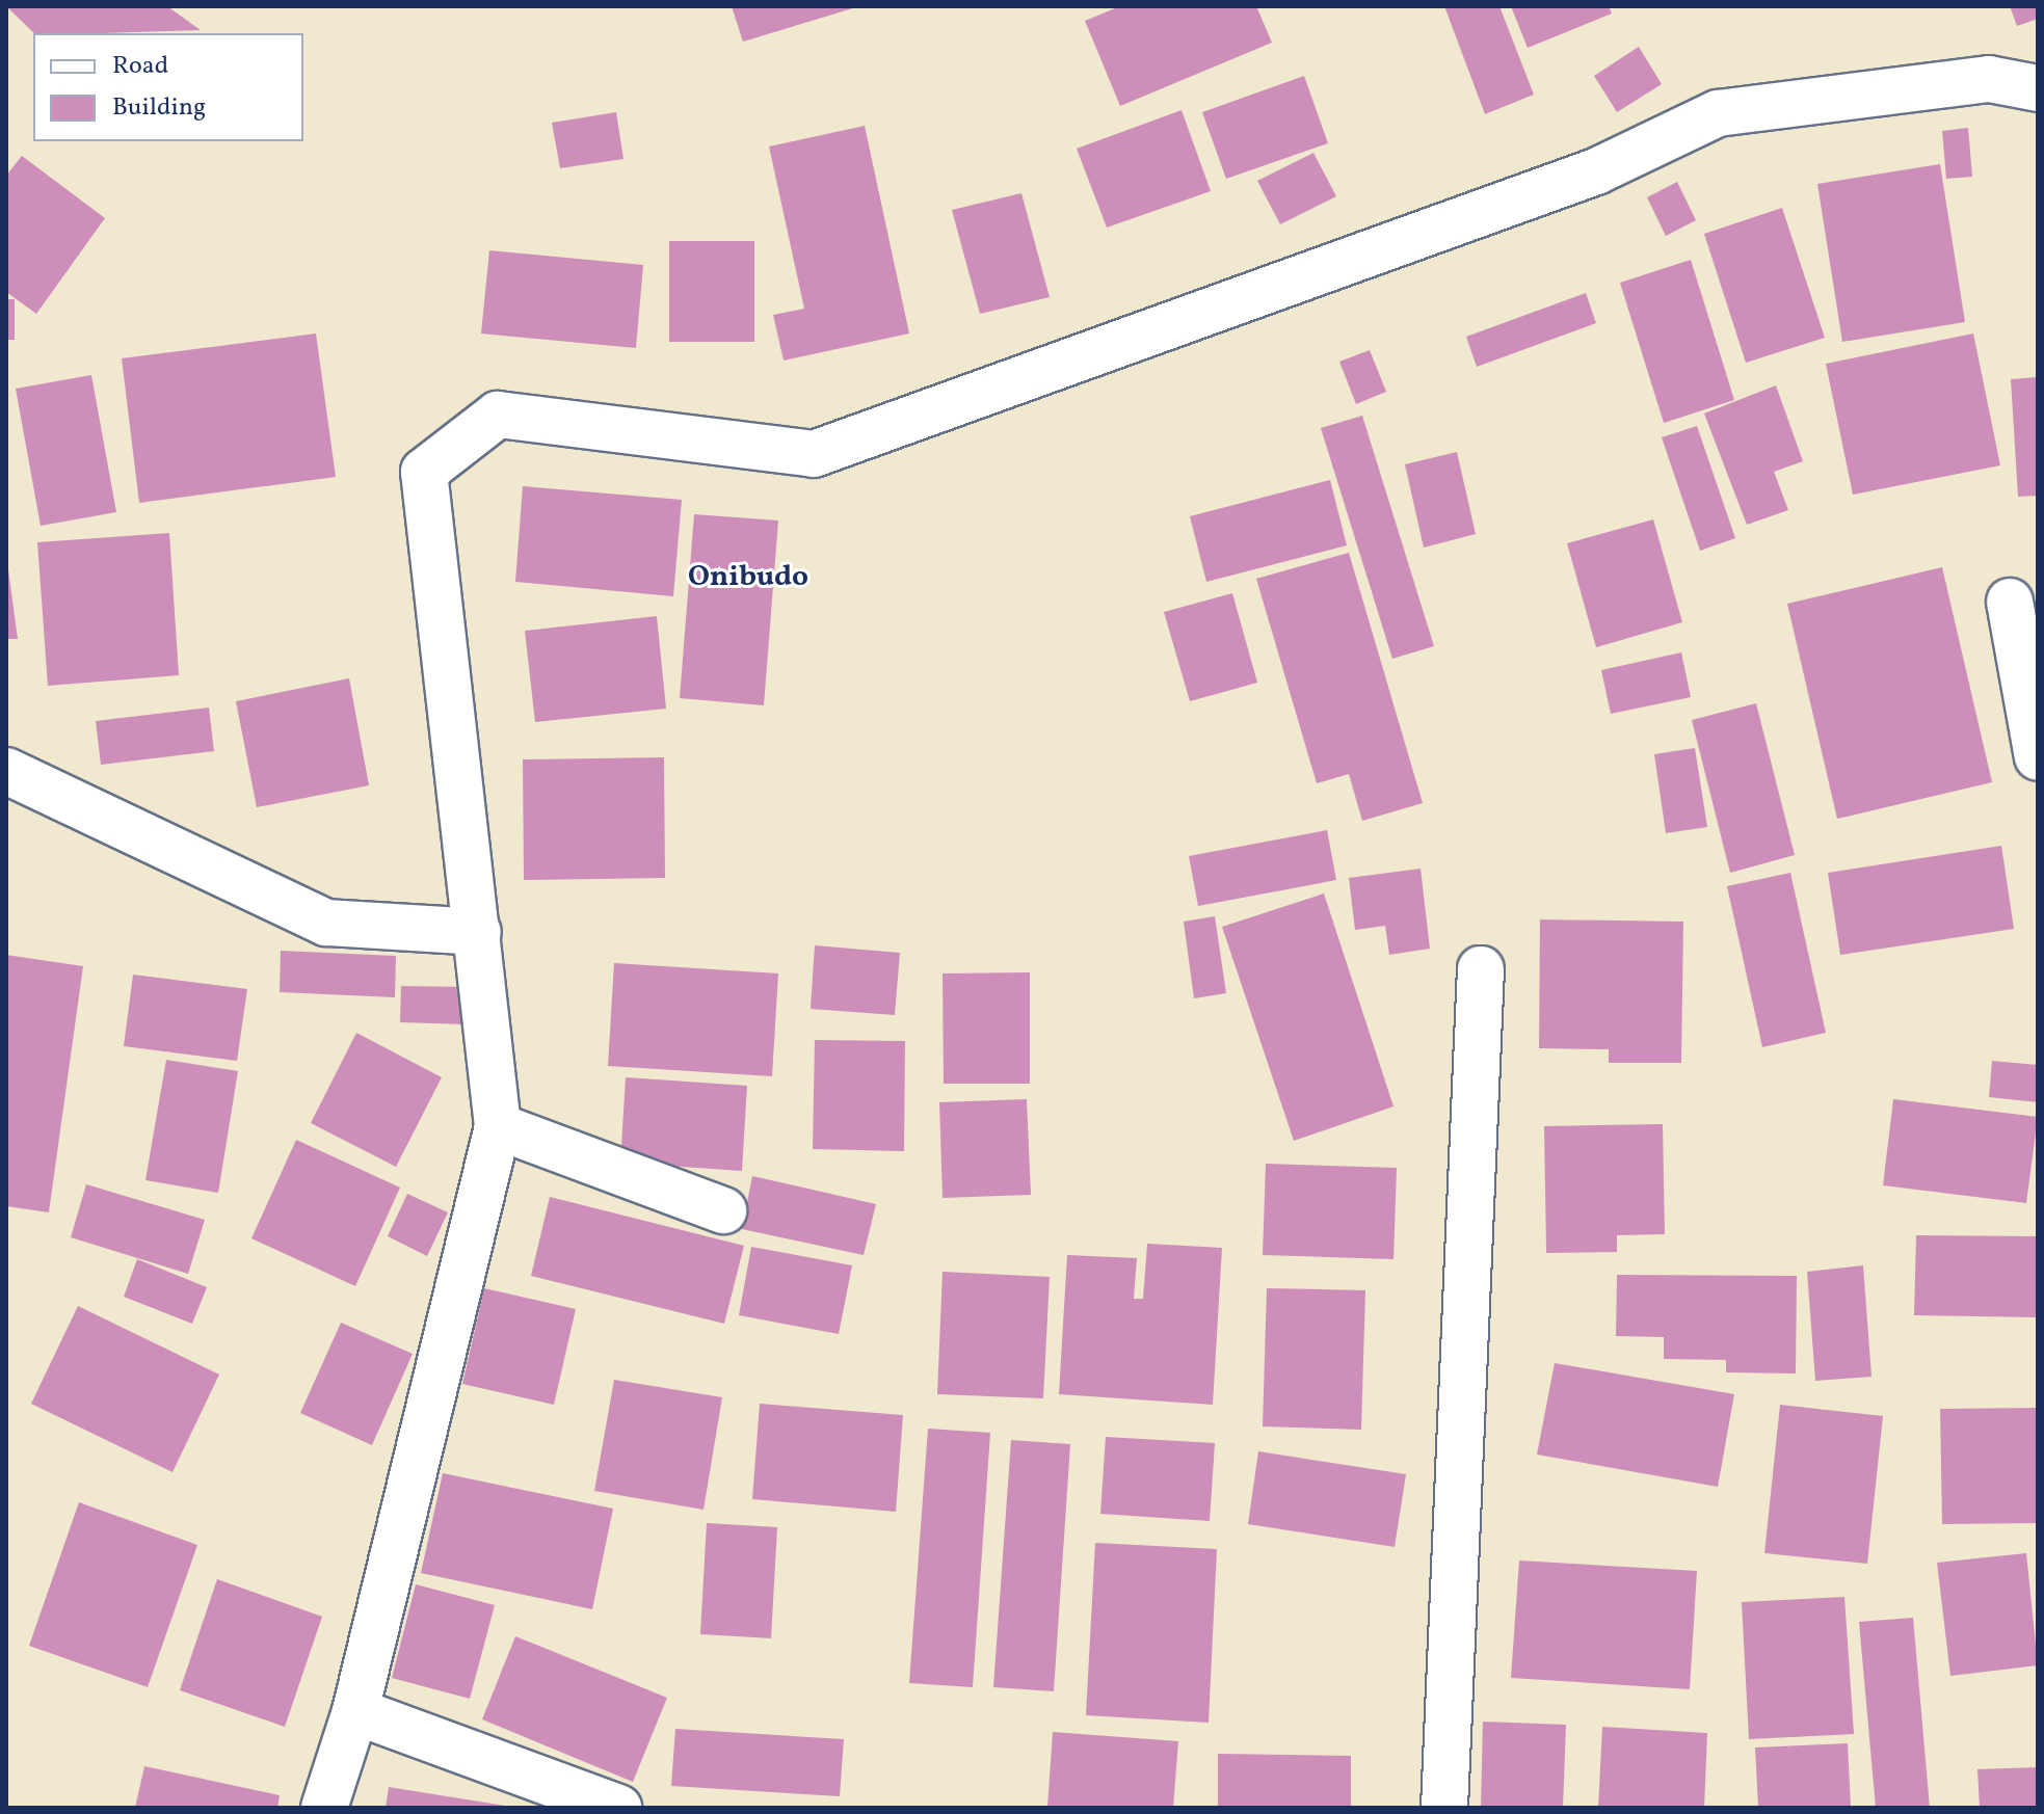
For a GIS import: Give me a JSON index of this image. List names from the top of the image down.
{
  "districts": ["Onibudo"],
  "legend": ["Road", "Building"]
}
